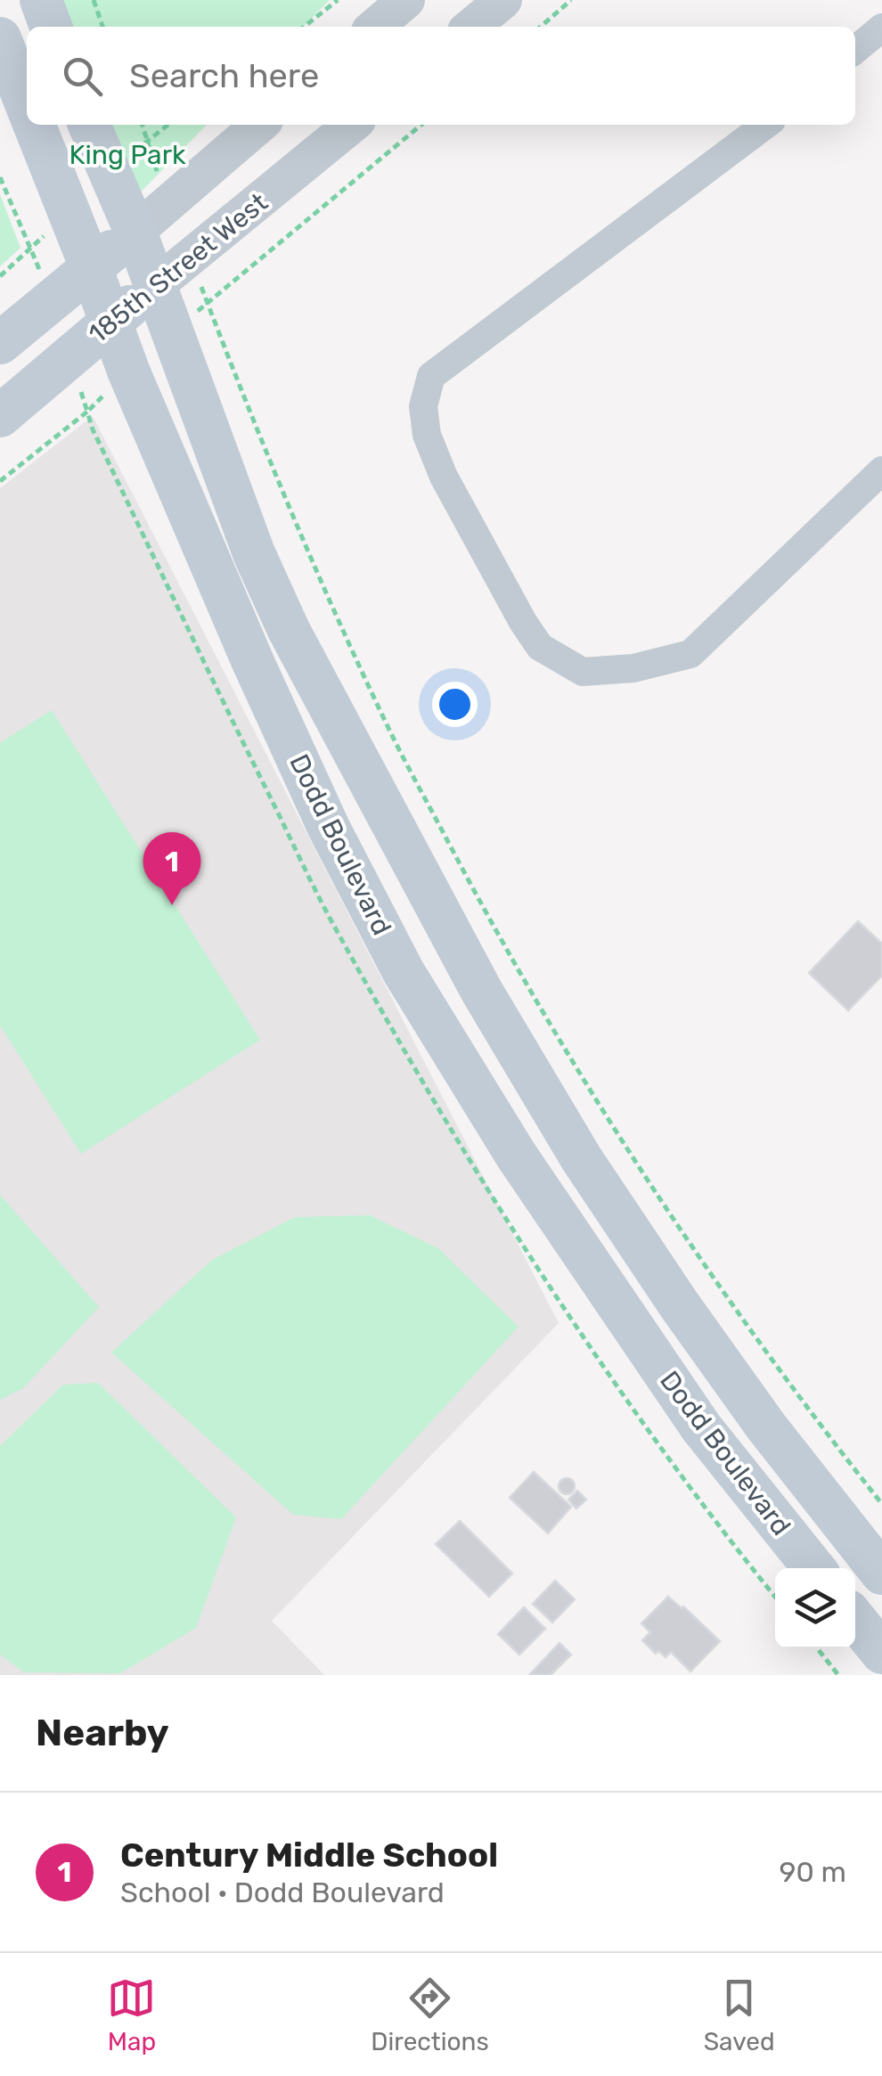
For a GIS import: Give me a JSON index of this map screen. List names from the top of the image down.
{
  "streets": {
    "main road": ["185th Street West", "Dodd Boulevard"]
  },
  "crossings": [
    ["185th Street West", "Dodd Boulevard"]
  ],
  "parks": ["King Park"],
  "page": {
    "search": "Search here",
    "pins": "1",
    "heading": "Nearby",
    "list": [
      {
        "mark": "1",
        "name": "Century Middle School",
        "note": "School · Dodd Boulevard",
        "value": "90 m"
      }
    ],
    "nav": ["Map", "Directions", "Saved"]
  }
}
